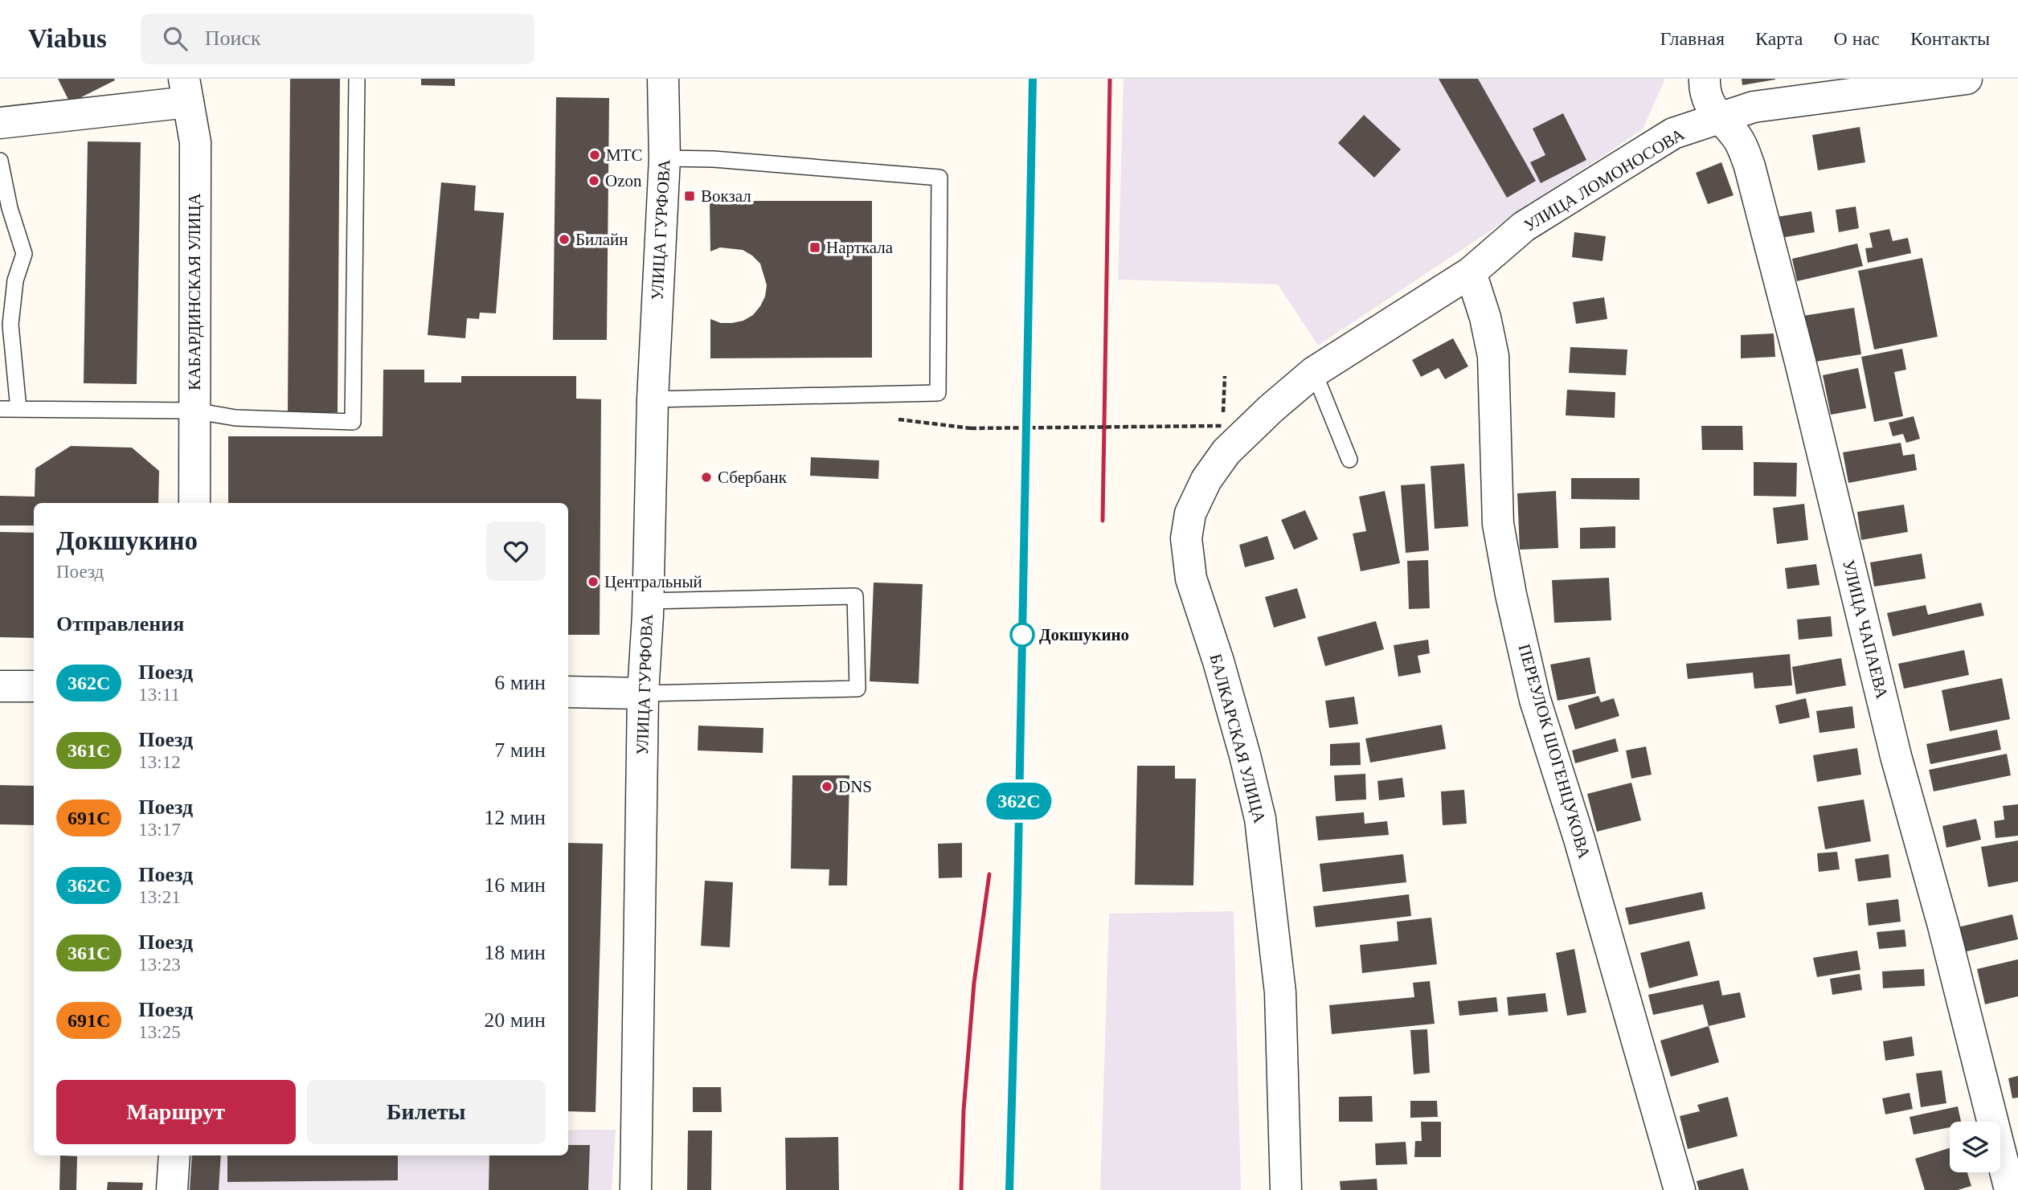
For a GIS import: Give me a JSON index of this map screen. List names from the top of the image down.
{
  "streets": {
    "street": [
      "УЛИЦА ЛОМОНОСОВА",
      "УЛИЦА ГУРФОВА",
      "КАБАРДИНСКАЯ УЛИЦА",
      "УЛИЦА ЧАПАЕВА",
      "БАЛКАРСКАЯ УЛИЦА",
      "ПЕРЕУЛОК ШОГЕНЦУКОВА"
    ]
  },
  "crossings": [
    ["УЛИЦА ЛОМОНОСОВА", "УЛИЦА ЧАПАЕВА"],
    ["УЛИЦА ЛОМОНОСОВА", "БАЛКАРСКАЯ УЛИЦА"],
    ["УЛИЦА ЛОМОНОСОВА", "ПЕРЕУЛОК ШОГЕНЦУКОВА"]
  ],
  "places": {
    "other": [
      "МТС",
      "Ozon",
      "Билайн",
      "Сбербанк",
      "Центральный",
      "Докшукино",
      "DNS"
    ],
    "transit": ["Вокзал", "Нарткала"]
  },
  "page": {
    "header": "Viabus",
    "search": "Поиск",
    "nav": [
      "Главная",
      "Карта",
      "О нас",
      "Контакты"
    ],
    "on_map": "362С",
    "heading": [
      ["Докшукино", "Поезд"],
      "Отправления"
    ],
    "list": [
      {
        "mark": "362С",
        "name": "Поезд",
        "note": "13:11",
        "value": "6 мин"
      },
      {
        "mark": "361С",
        "name": "Поезд",
        "note": "13:12",
        "value": "7 мин"
      },
      {
        "mark": "691С",
        "name": "Поезд",
        "note": "13:17",
        "value": "12 мин"
      },
      {
        "mark": "362С",
        "name": "Поезд",
        "note": "13:21",
        "value": "16 мин"
      },
      {
        "mark": "361С",
        "name": "Поезд",
        "note": "13:23",
        "value": "18 мин"
      },
      {
        "mark": "691С",
        "name": "Поезд",
        "note": "13:25",
        "value": "20 мин"
      }
    ],
    "buttons": ["Маршрут", "Билеты"]
  }
}
